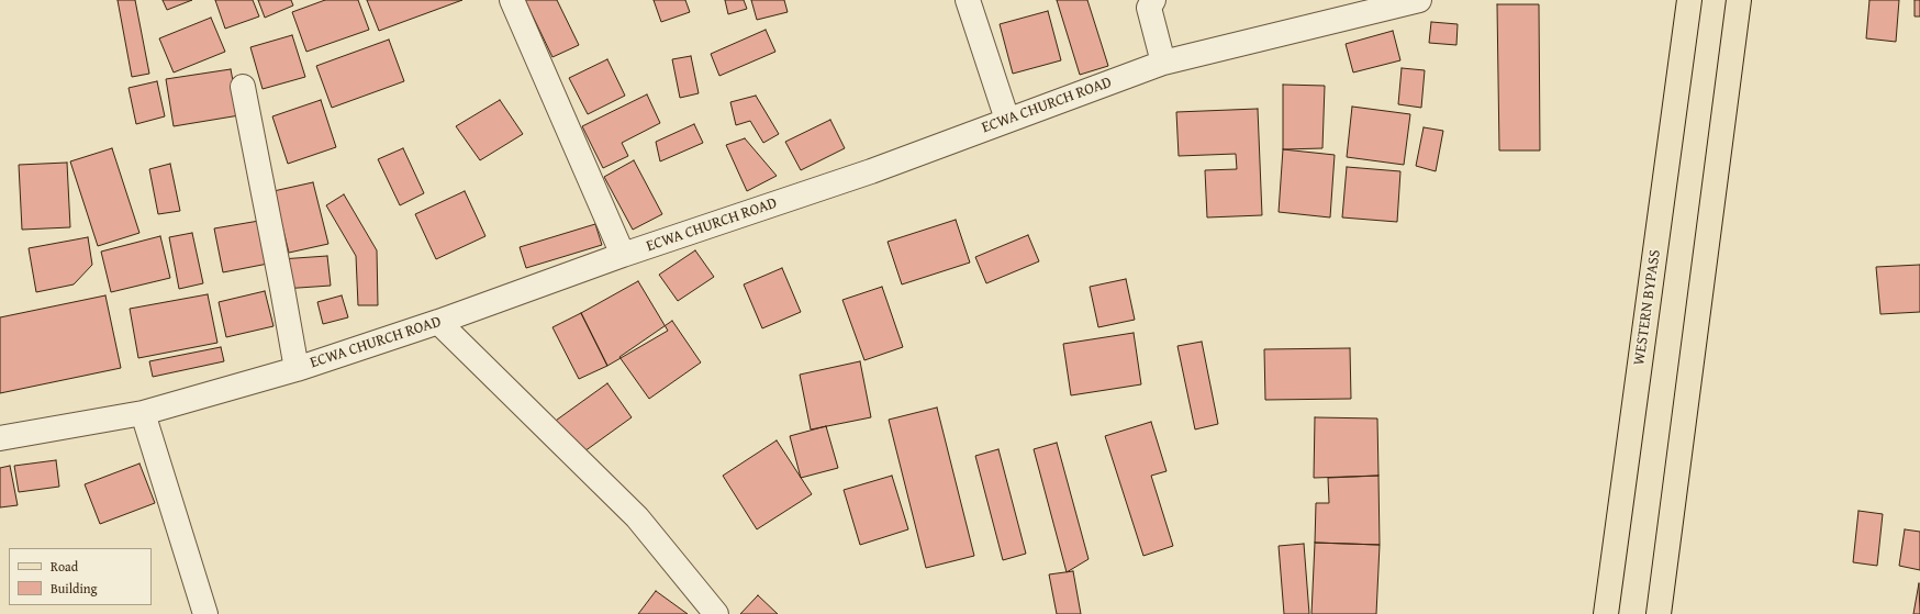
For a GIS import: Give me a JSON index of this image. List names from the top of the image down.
{
  "streets": {
    "main road": ["WESTERN BYPASS"],
    "street": ["ECWA CHURCH ROAD"]
  },
  "legend": ["Road", "Building"]
}
